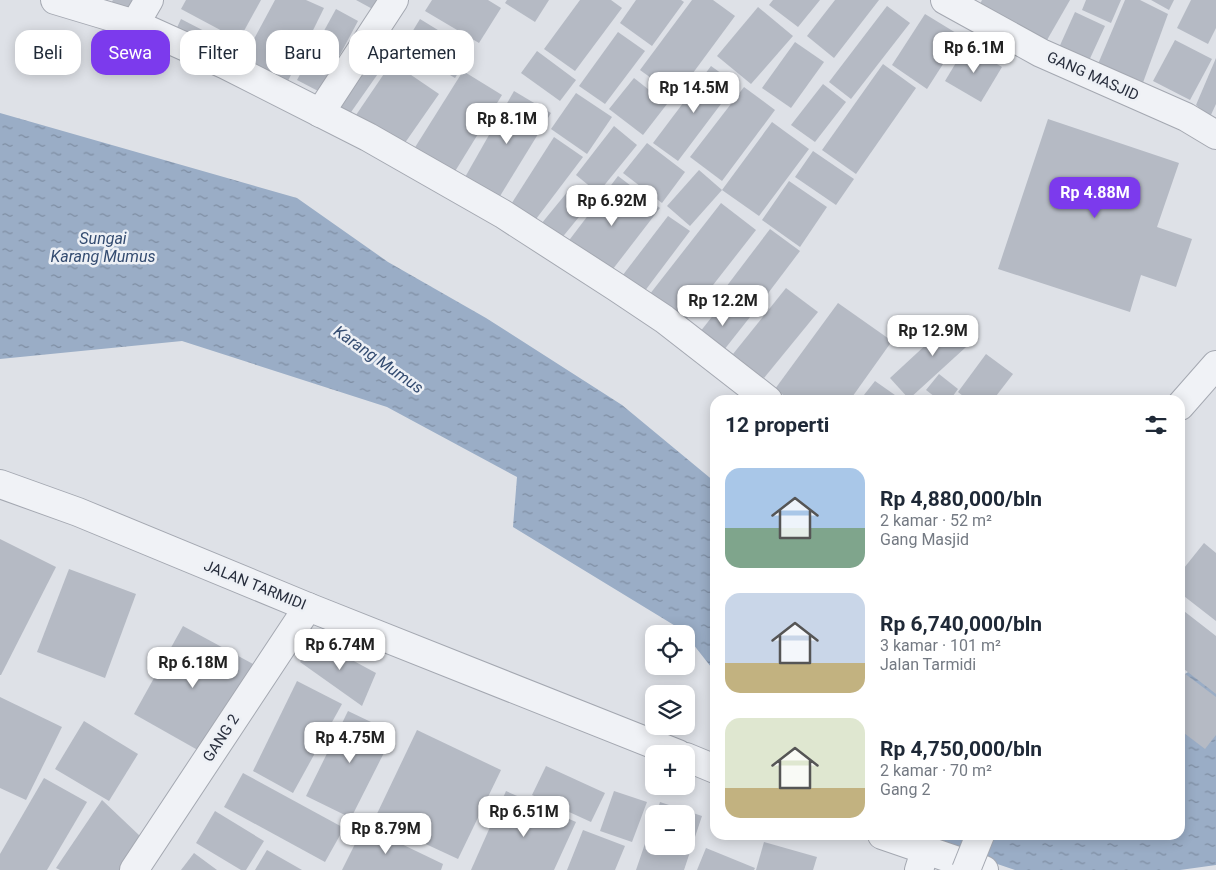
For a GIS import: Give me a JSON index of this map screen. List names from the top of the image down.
{
  "streets": {
    "street": ["GANG MASJID", "JALAN TARMIDI", "GANG 2"]
  },
  "crossings": [
    ["JALAN TARMIDI", "GANG 2"]
  ],
  "water": ["Sungai Karang Mumus", "Karang Mumus"],
  "page": {
    "chip": [
      "Beli",
      "Sewa",
      "Filter",
      "Baru",
      "Apartemen"
    ],
    "price": [
      "Rp 6.1M",
      "Rp 14.5M",
      "Rp 8.1M",
      "Rp 4.88M",
      "Rp 6.92M",
      "Rp 12.2M",
      "Rp 12.9M",
      "Rp 6.74M",
      "Rp 6.18M",
      "Rp 4.75M",
      "Rp 6.51M",
      "Rp 8.79M"
    ],
    "heading": "12 properti",
    "list": [
      {
        "name": "Rp 4,880,000/bln",
        "note": "2 kamar · 52 m² · Gang Masjid"
      },
      {
        "name": "Rp 6,740,000/bln",
        "note": "3 kamar · 101 m² · Jalan Tarmidi"
      },
      {
        "name": "Rp 4,750,000/bln",
        "note": "2 kamar · 70 m² · Gang 2"
      }
    ],
    "map_buttons": ["+", "−"]
  }
}
